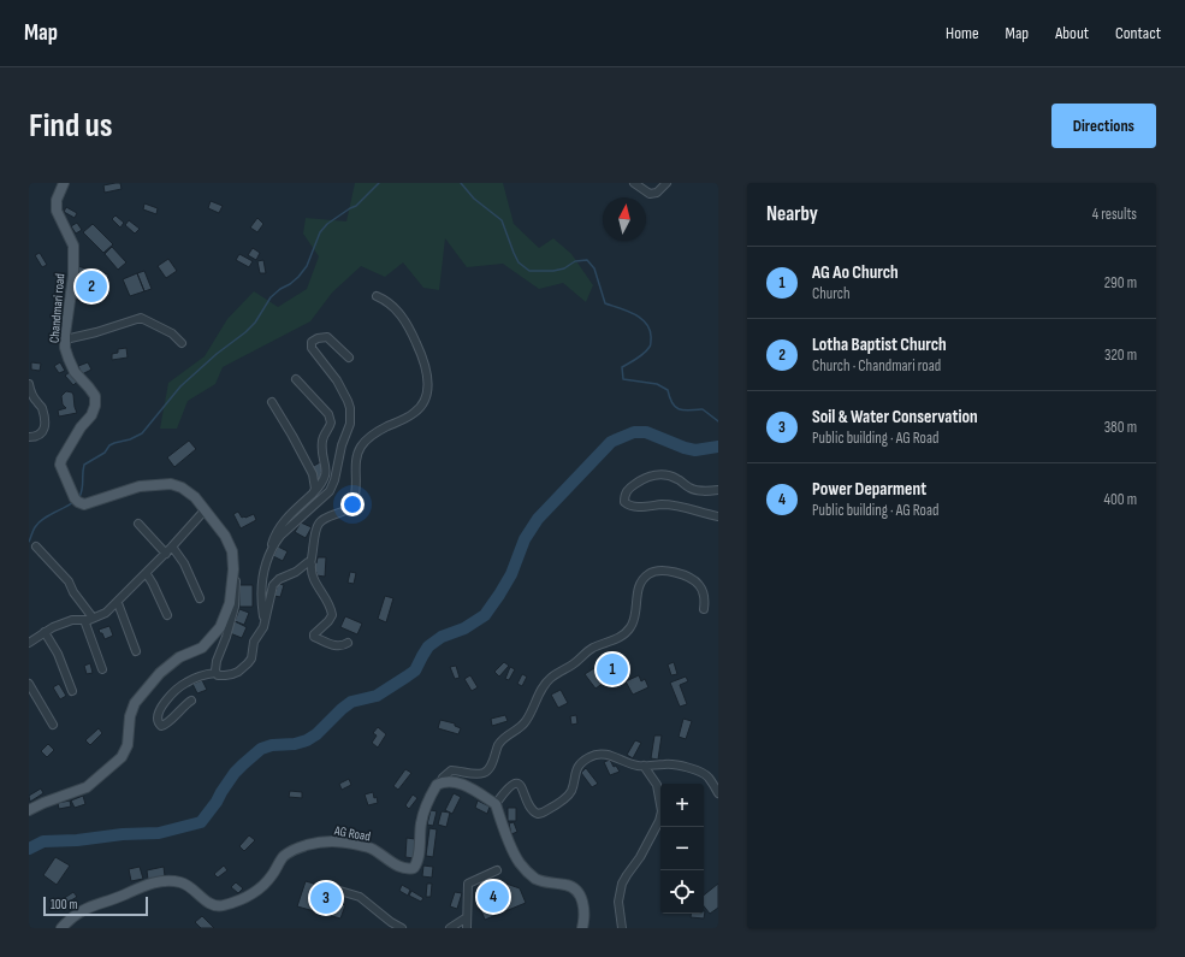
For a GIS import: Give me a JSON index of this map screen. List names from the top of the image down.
{
  "streets": {
    "main road": ["Chandmari road", "AG Road"]
  },
  "scale_bar": "100 m",
  "north": "top",
  "page": {
    "header": "Map",
    "nav": [
      "Home",
      "Map",
      "About",
      "Contact"
    ],
    "buttons": "Directions",
    "title": "Find us",
    "heading": ["Nearby", "4 results"],
    "list": [
      {
        "mark": "1",
        "name": "AG Ao Church",
        "note": "Church",
        "value": "290 m"
      },
      {
        "mark": "2",
        "name": "Lotha Baptist Church",
        "note": "Church · Chandmari road",
        "value": "320 m"
      },
      {
        "mark": "3",
        "name": "Soil & Water Conservation",
        "note": "Public building · AG Road",
        "value": "380 m"
      },
      {
        "mark": "4",
        "name": "Power Deparment",
        "note": "Public building · AG Road",
        "value": "400 m"
      }
    ],
    "pins": [
      "2",
      "1",
      "4",
      "3"
    ],
    "map_buttons": ["+", "−"],
    "scale": "100 m"
  }
}
